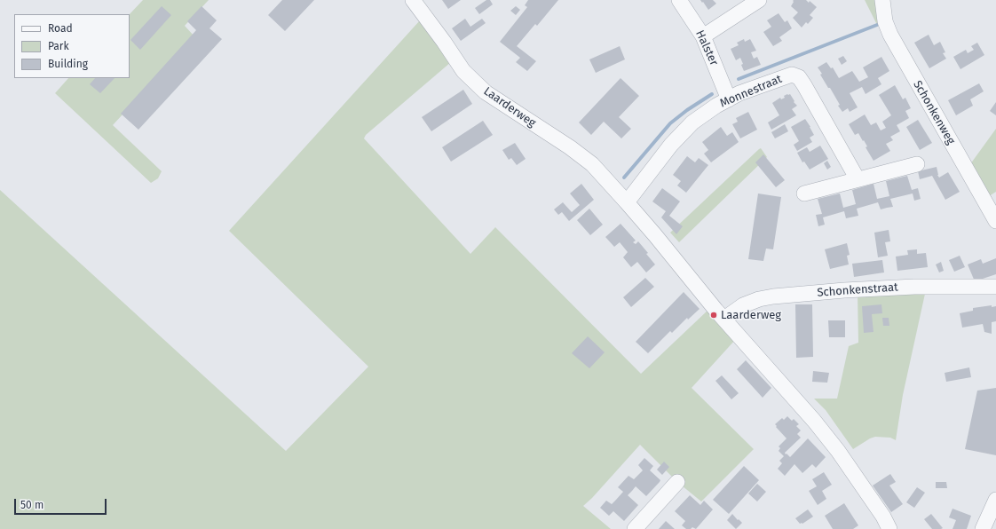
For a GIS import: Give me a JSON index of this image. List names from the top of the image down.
{
  "streets": {
    "street": [
      "Halster",
      "Monnestraat",
      "Laarderweg",
      "Schonkenweg",
      "Schonkenstraat"
    ]
  },
  "crossings": [
    ["Halster", "Monnestraat"],
    ["Monnestraat", "Laarderweg"],
    ["Laarderweg", "Schonkenstraat"]
  ],
  "places": ["Laarderweg"],
  "legend": ["Road", "Park", "Building"],
  "scale_bar": "50 m"
}
